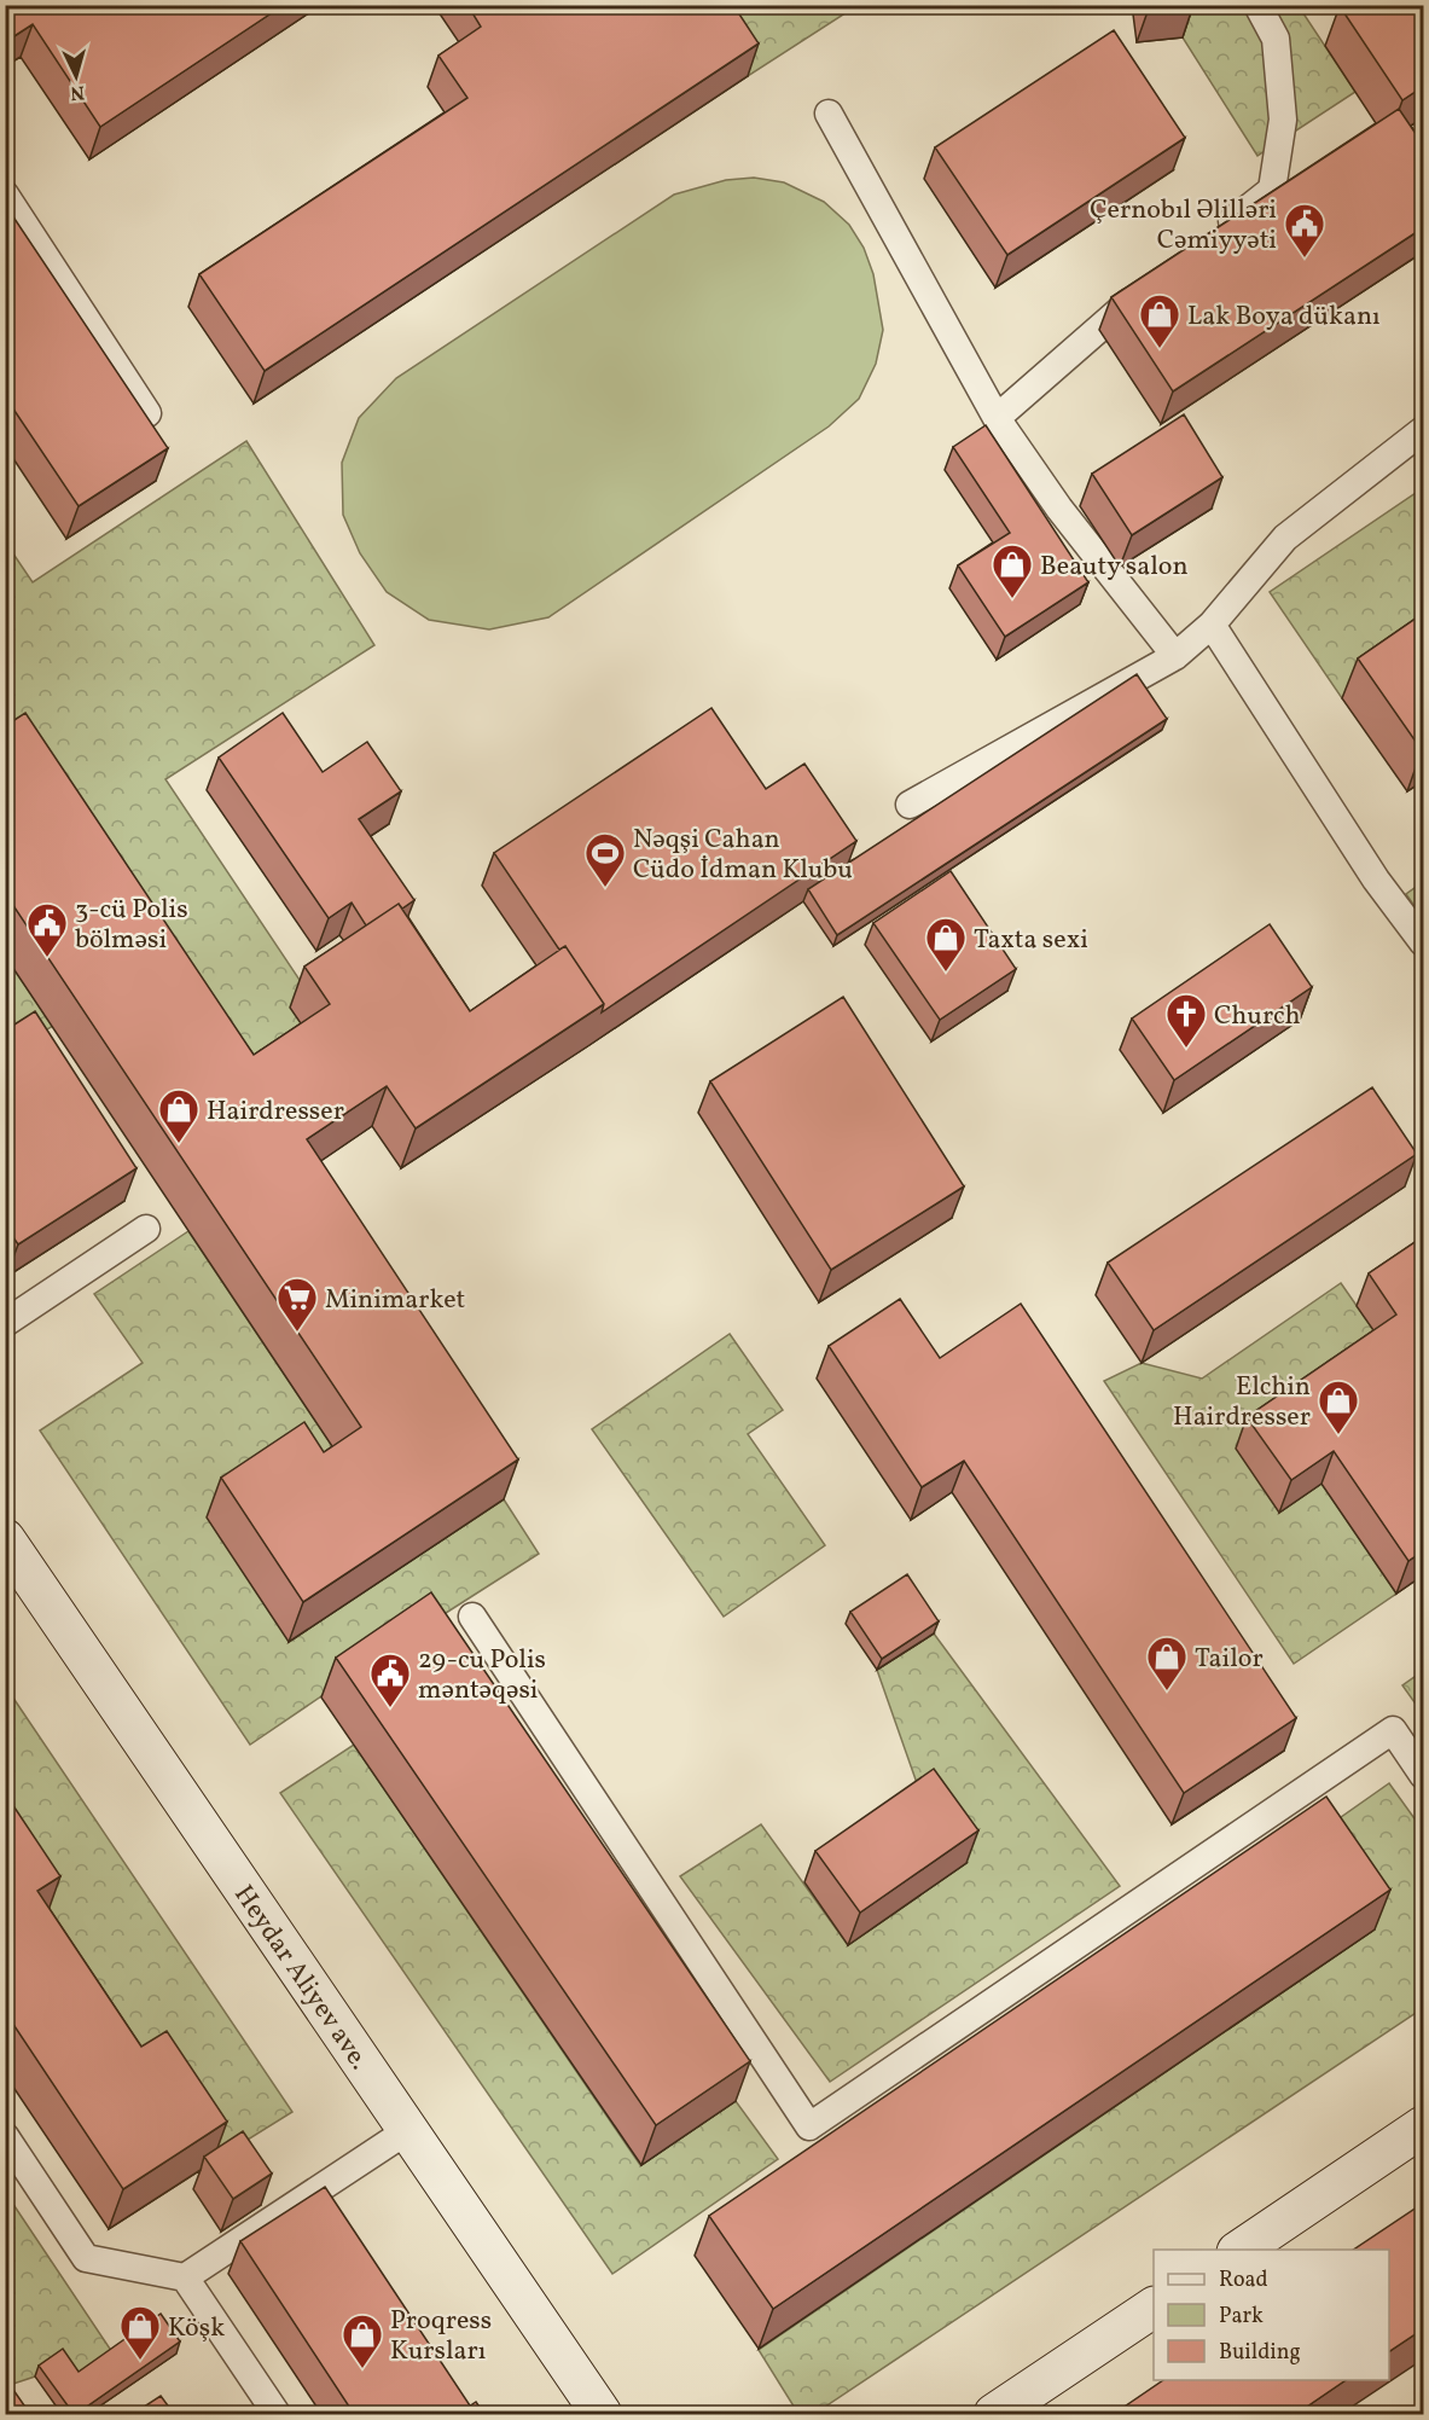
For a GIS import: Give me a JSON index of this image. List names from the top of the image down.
{
  "streets": {
    "main road": ["Heydar Aliyev ave."]
  },
  "places": {
    "public building": ["Çernobıl Əlilləri Cəmiyyəti", "3-cü Polis bölməsi", "29-cu Polis məntəqəsi"],
    "shop": [
      "Lak Boya dükanı",
      "Beauty salon",
      "Taxta sexi",
      "Hairdresser",
      "Elchin Hairdresser",
      "Tailor",
      "Köşk",
      "Proqress Kursları"
    ],
    "sports": ["Nəqşi Cahan Cüdo İdman Klubu"],
    "church": ["Church"],
    "supermarket": ["Minimarket"]
  },
  "legend": ["Road", "Park", "Building"],
  "north": "bottom"
}
